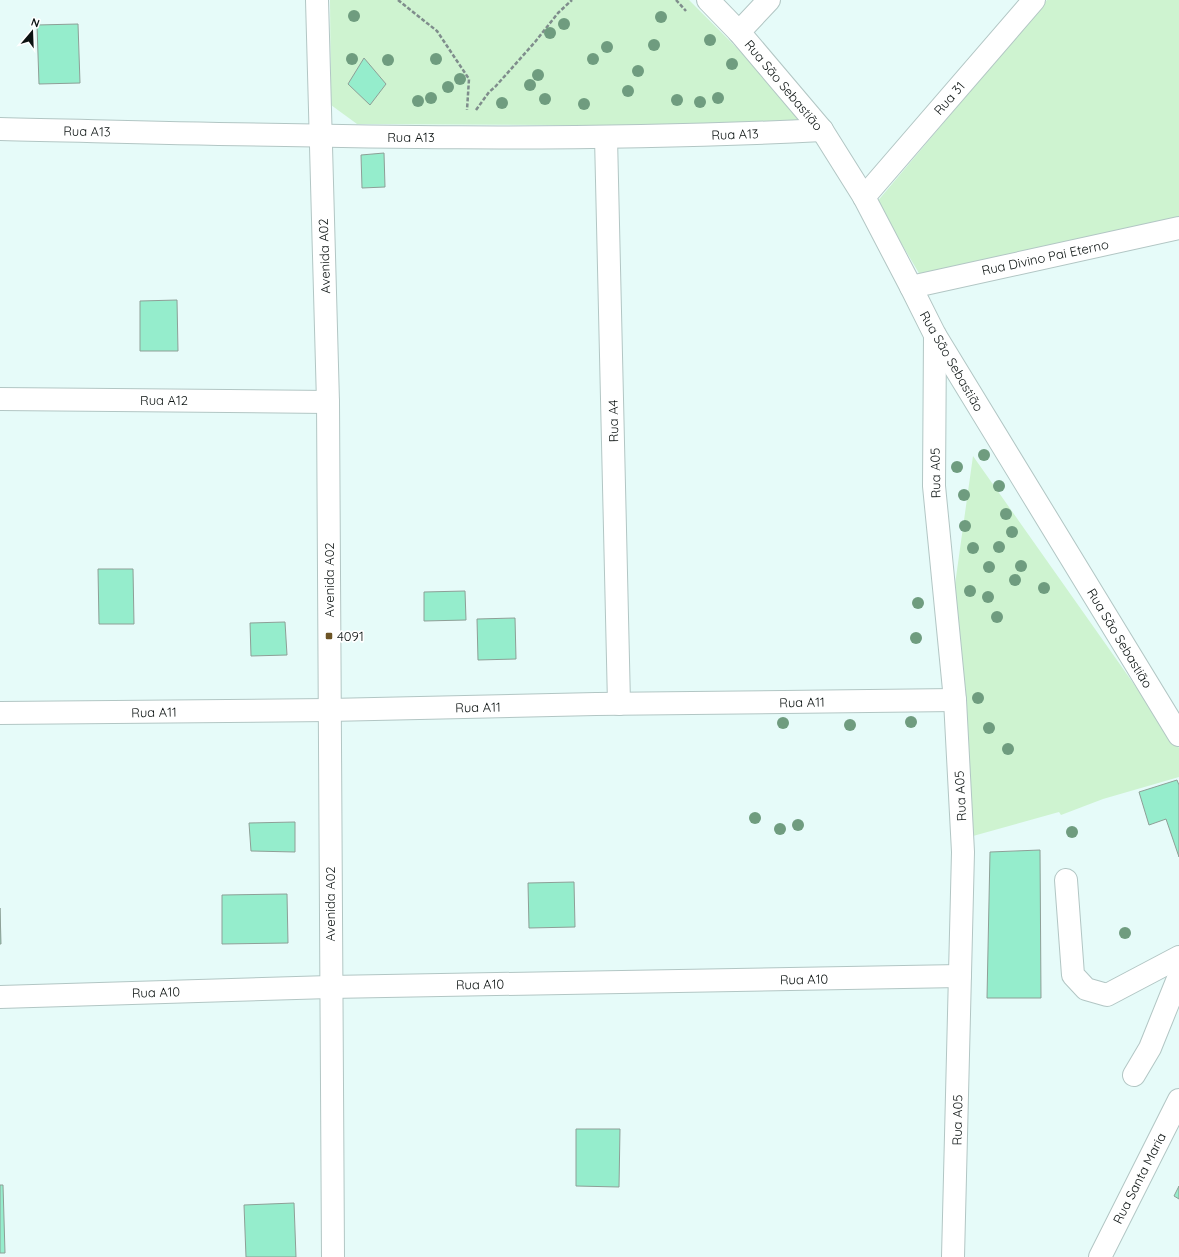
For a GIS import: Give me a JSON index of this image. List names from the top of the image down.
{
  "streets": {
    "street": [
      "Rua São Sebastião",
      "Rua 31",
      "Rua A13",
      "Avenida A02",
      "Rua Divino Pai Eterno",
      "Rua A12",
      "Rua A4",
      "Rua A05",
      "Rua A11",
      "Rua A10",
      "Rua Santa Maria"
    ]
  },
  "crossings": [
    ["Rua São Sebastião", "Rua 31"],
    ["Rua São Sebastião", "Rua A13"],
    ["Rua São Sebastião", "Rua Divino Pai Eterno"],
    ["Rua São Sebastião", "Rua A05"],
    ["Rua A13", "Avenida A02"],
    ["Rua A13", "Rua A4"],
    ["Avenida A02", "Rua A12"],
    ["Avenida A02", "Rua A11"],
    ["Avenida A02", "Rua A10"],
    ["Rua A4", "Rua A11"],
    ["Rua A05", "Rua A11"],
    ["Rua A05", "Rua A10"]
  ],
  "places": {
    "transit": ["4091"]
  },
  "north": "top"
}
